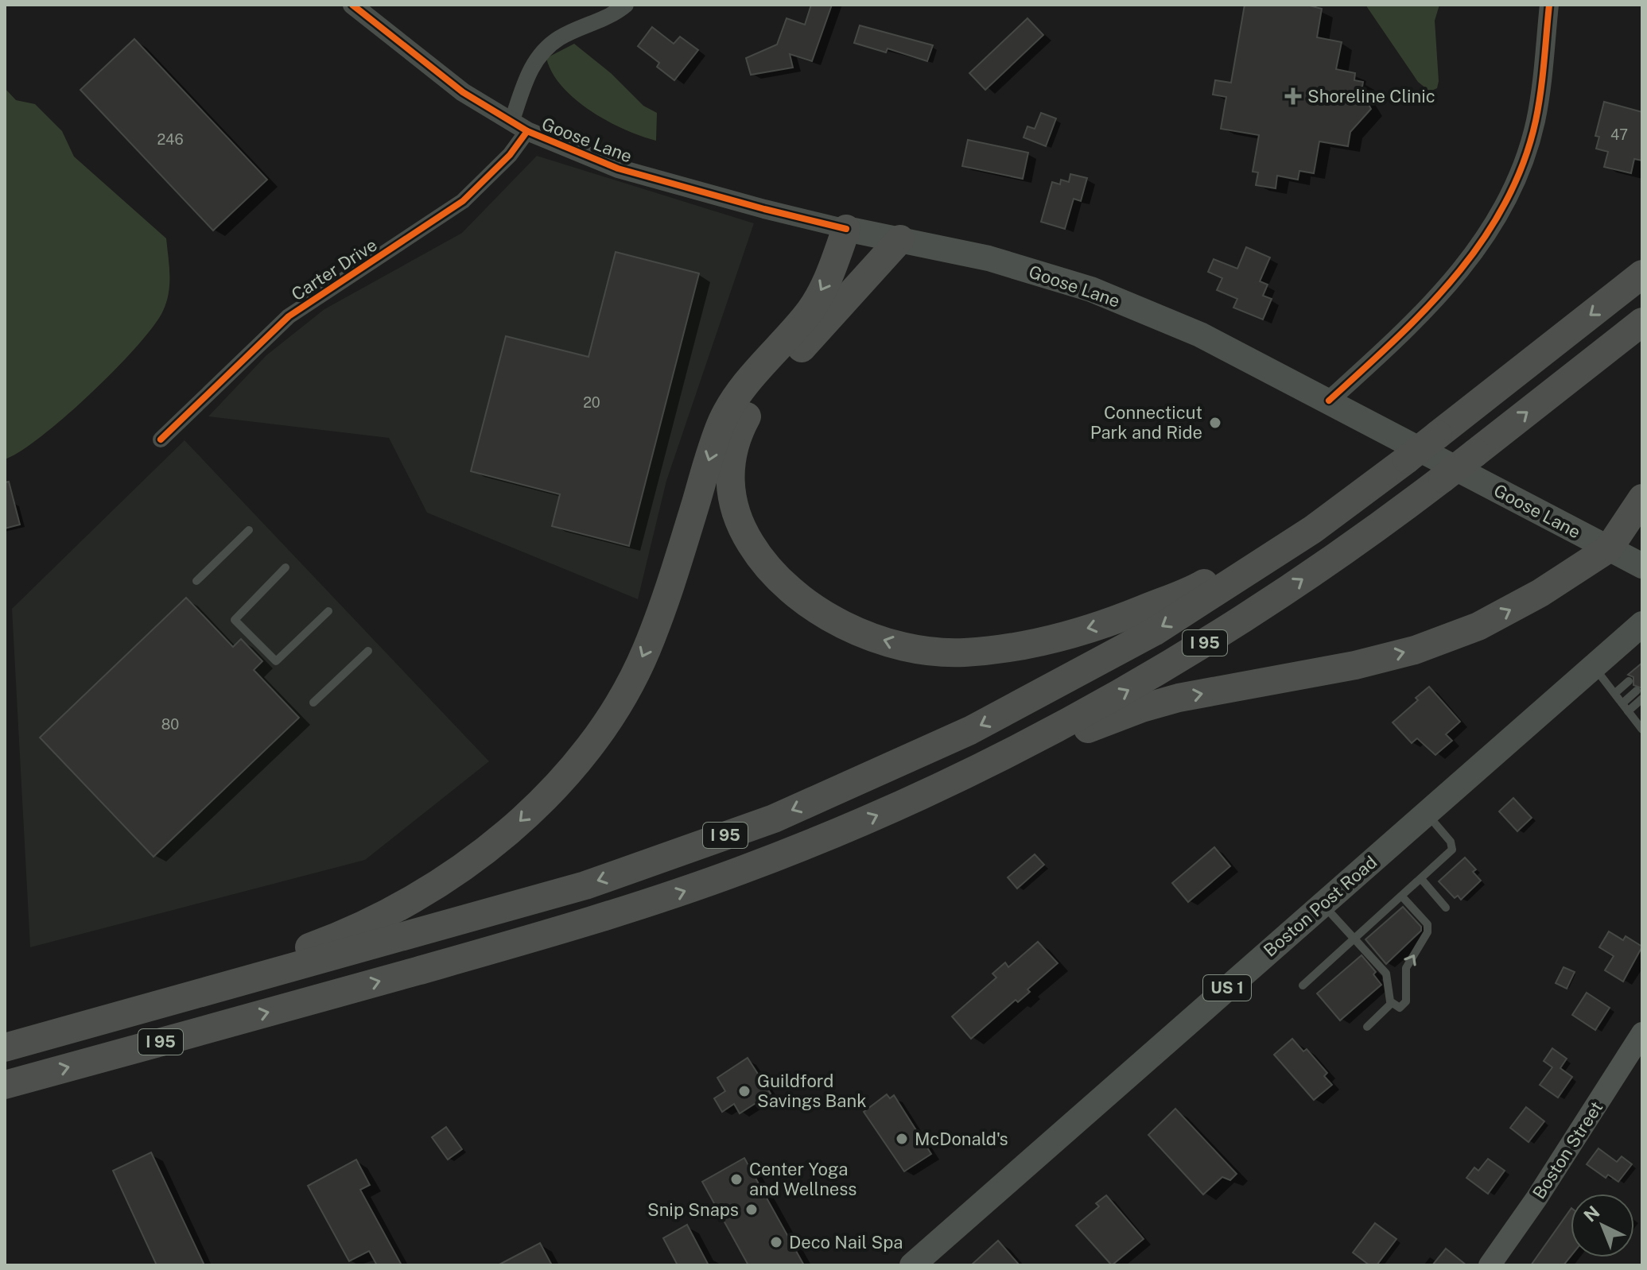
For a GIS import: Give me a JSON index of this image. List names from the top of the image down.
{
  "streets": {
    "highway": ["I 95"],
    "main road": [
      "Goose Lane",
      "Boston Post Road",
      "US 1",
      "Boston Street"
    ],
    "street": ["Carter Drive"]
  },
  "crossings": [
    ["Goose Lane", "Carter Drive"]
  ],
  "places": {
    "health": ["Shoreline Clinic"],
    "other": [
      "Connecticut Park and Ride",
      "Guildford Savings Bank",
      "McDonald's",
      "Center Yoga and Wellness",
      "Snip Snaps",
      "Deco Nail Spa"
    ]
  },
  "house_numbers": [
    "47",
    "246",
    "20",
    "80"
  ],
  "north": "top left"
}
